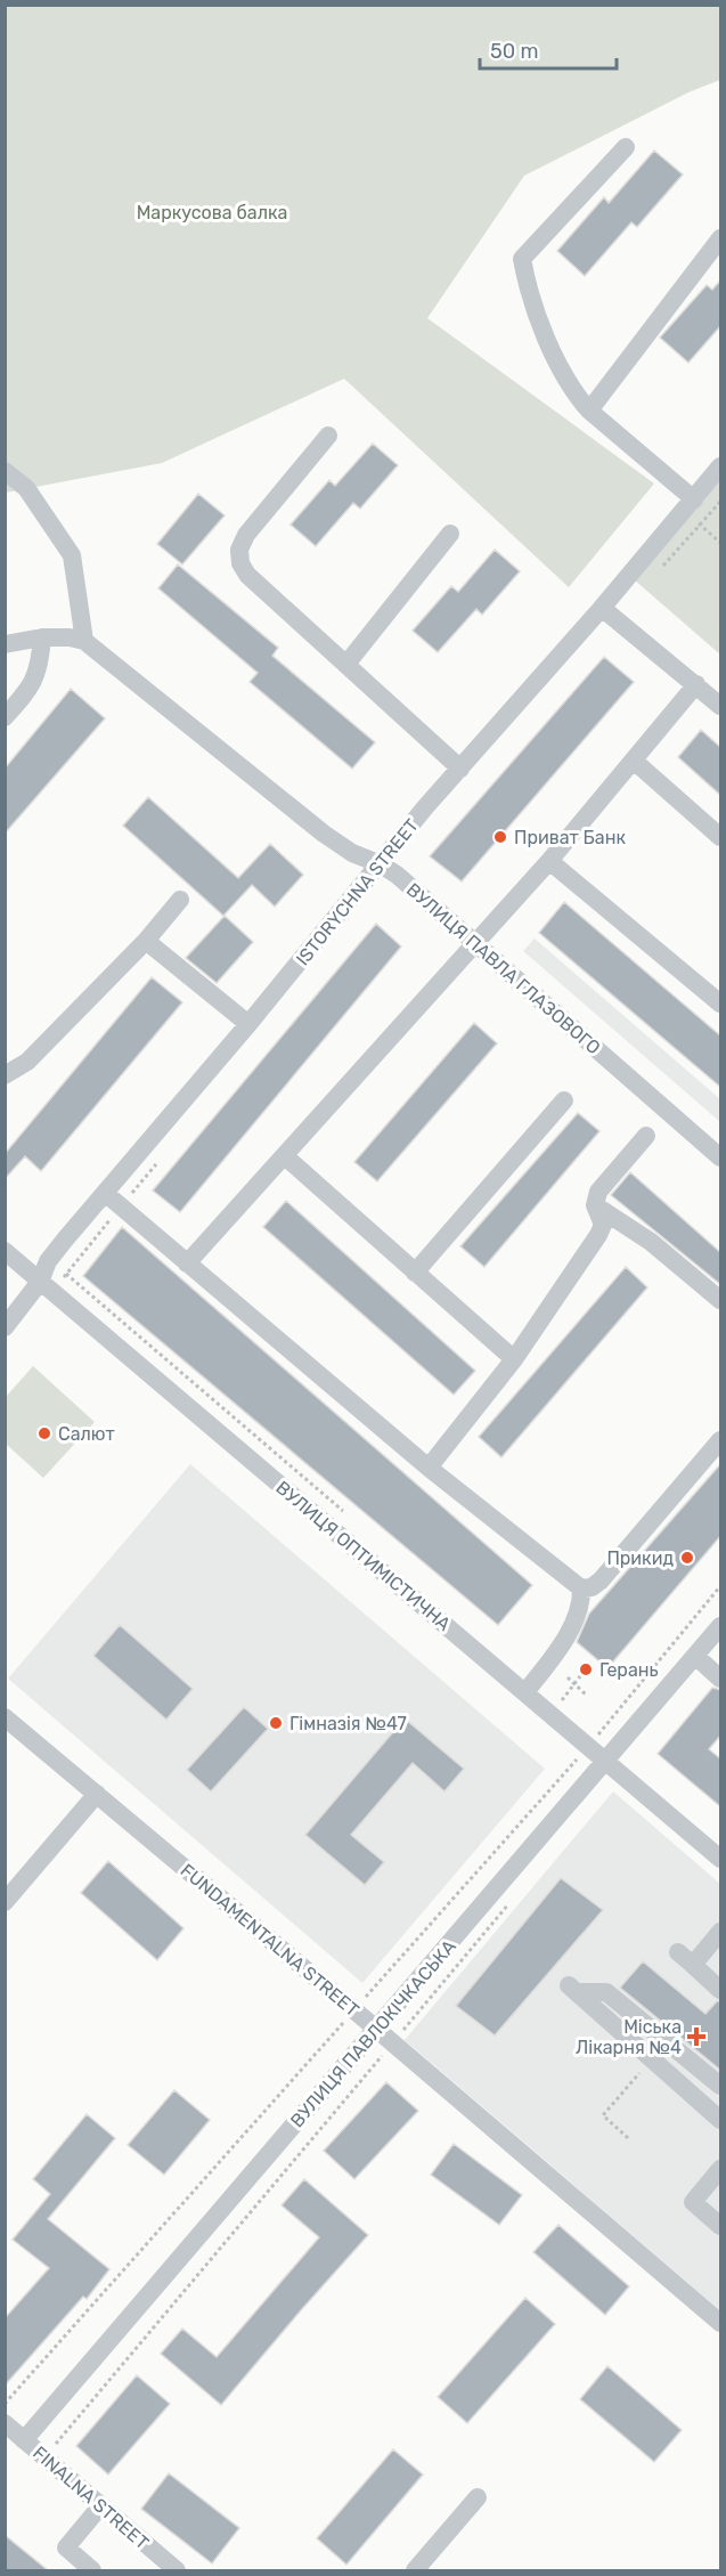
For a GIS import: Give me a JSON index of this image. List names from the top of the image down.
{
  "streets": {
    "street": [
      "ISTORYCHNA STREET",
      "ВУЛИЦЯ ПАВЛА ГЛАЗОВОГО",
      "ВУЛИЦЯ ОПТИМІСТИЧНА",
      "FUNDAMENTALNA STREET",
      "ВУЛИЦЯ ПАВЛОКІЧКАСЬКА",
      "FINALNA STREET"
    ]
  },
  "crossings": [
    ["ISTORYCHNA STREET", "ВУЛИЦЯ ПАВЛА ГЛАЗОВОГО"],
    ["ISTORYCHNA STREET", "ВУЛИЦЯ ОПТИМІСТИЧНА"],
    ["ВУЛИЦЯ ОПТИМІСТИЧНА", "ВУЛИЦЯ ПАВЛОКІЧКАСЬКА"],
    ["FUNDAMENTALNA STREET", "ВУЛИЦЯ ПАВЛОКІЧКАСЬКА"],
    ["ВУЛИЦЯ ПАВЛОКІЧКАСЬКА", "FINALNA STREET"]
  ],
  "parks": ["Маркусова балка"],
  "places": {
    "other": [
      "Приват Банк",
      "Салют",
      "Прикид",
      "Герань",
      "Гімназія №47"
    ],
    "health": ["Міська Лікарня №4"]
  },
  "scale_bar": "50 m"
}
